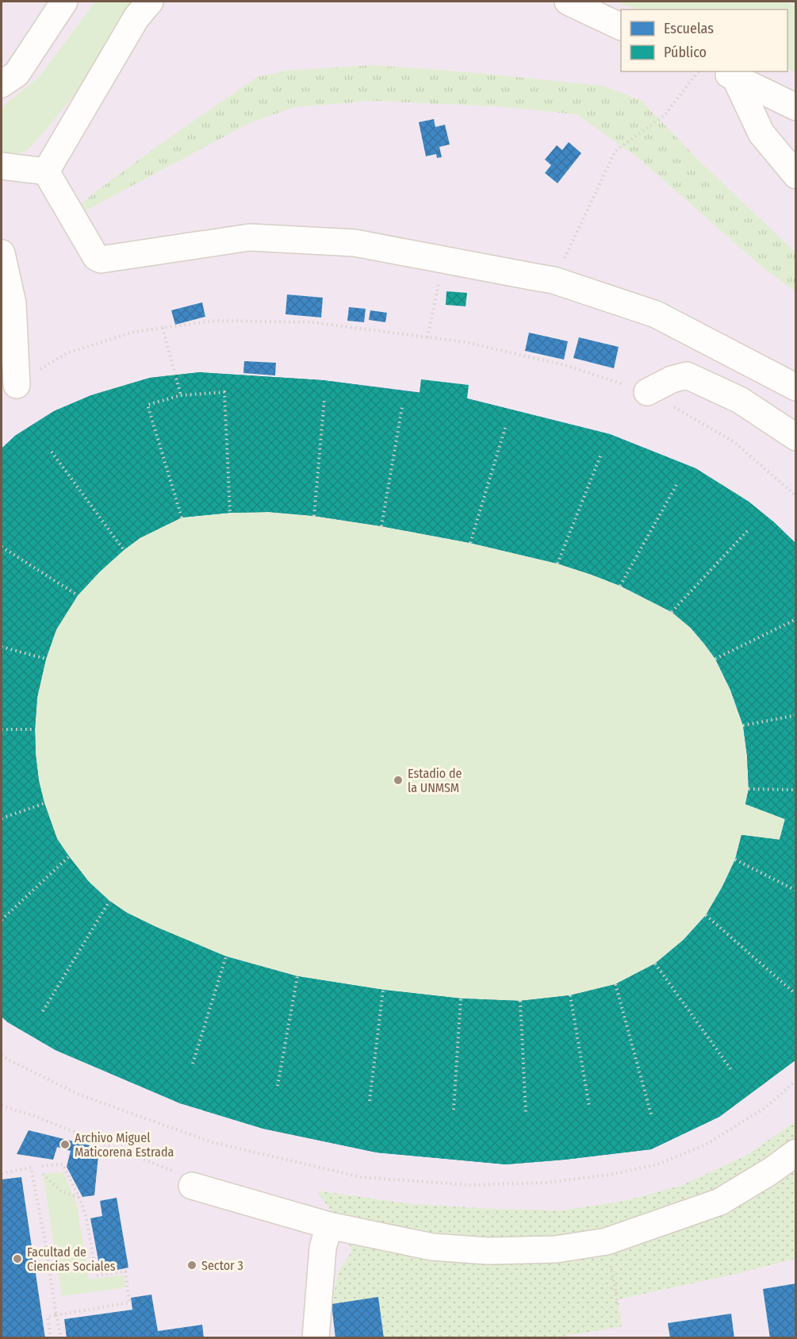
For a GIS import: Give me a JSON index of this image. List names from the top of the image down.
{
  "places": [
    "Estadio de la UNMSM",
    "Archivo Miguel Maticorena Estrada",
    "Facultad de Ciencias Sociales",
    "Sector 3"
  ],
  "legend": ["Escuelas", "Público"]
}
